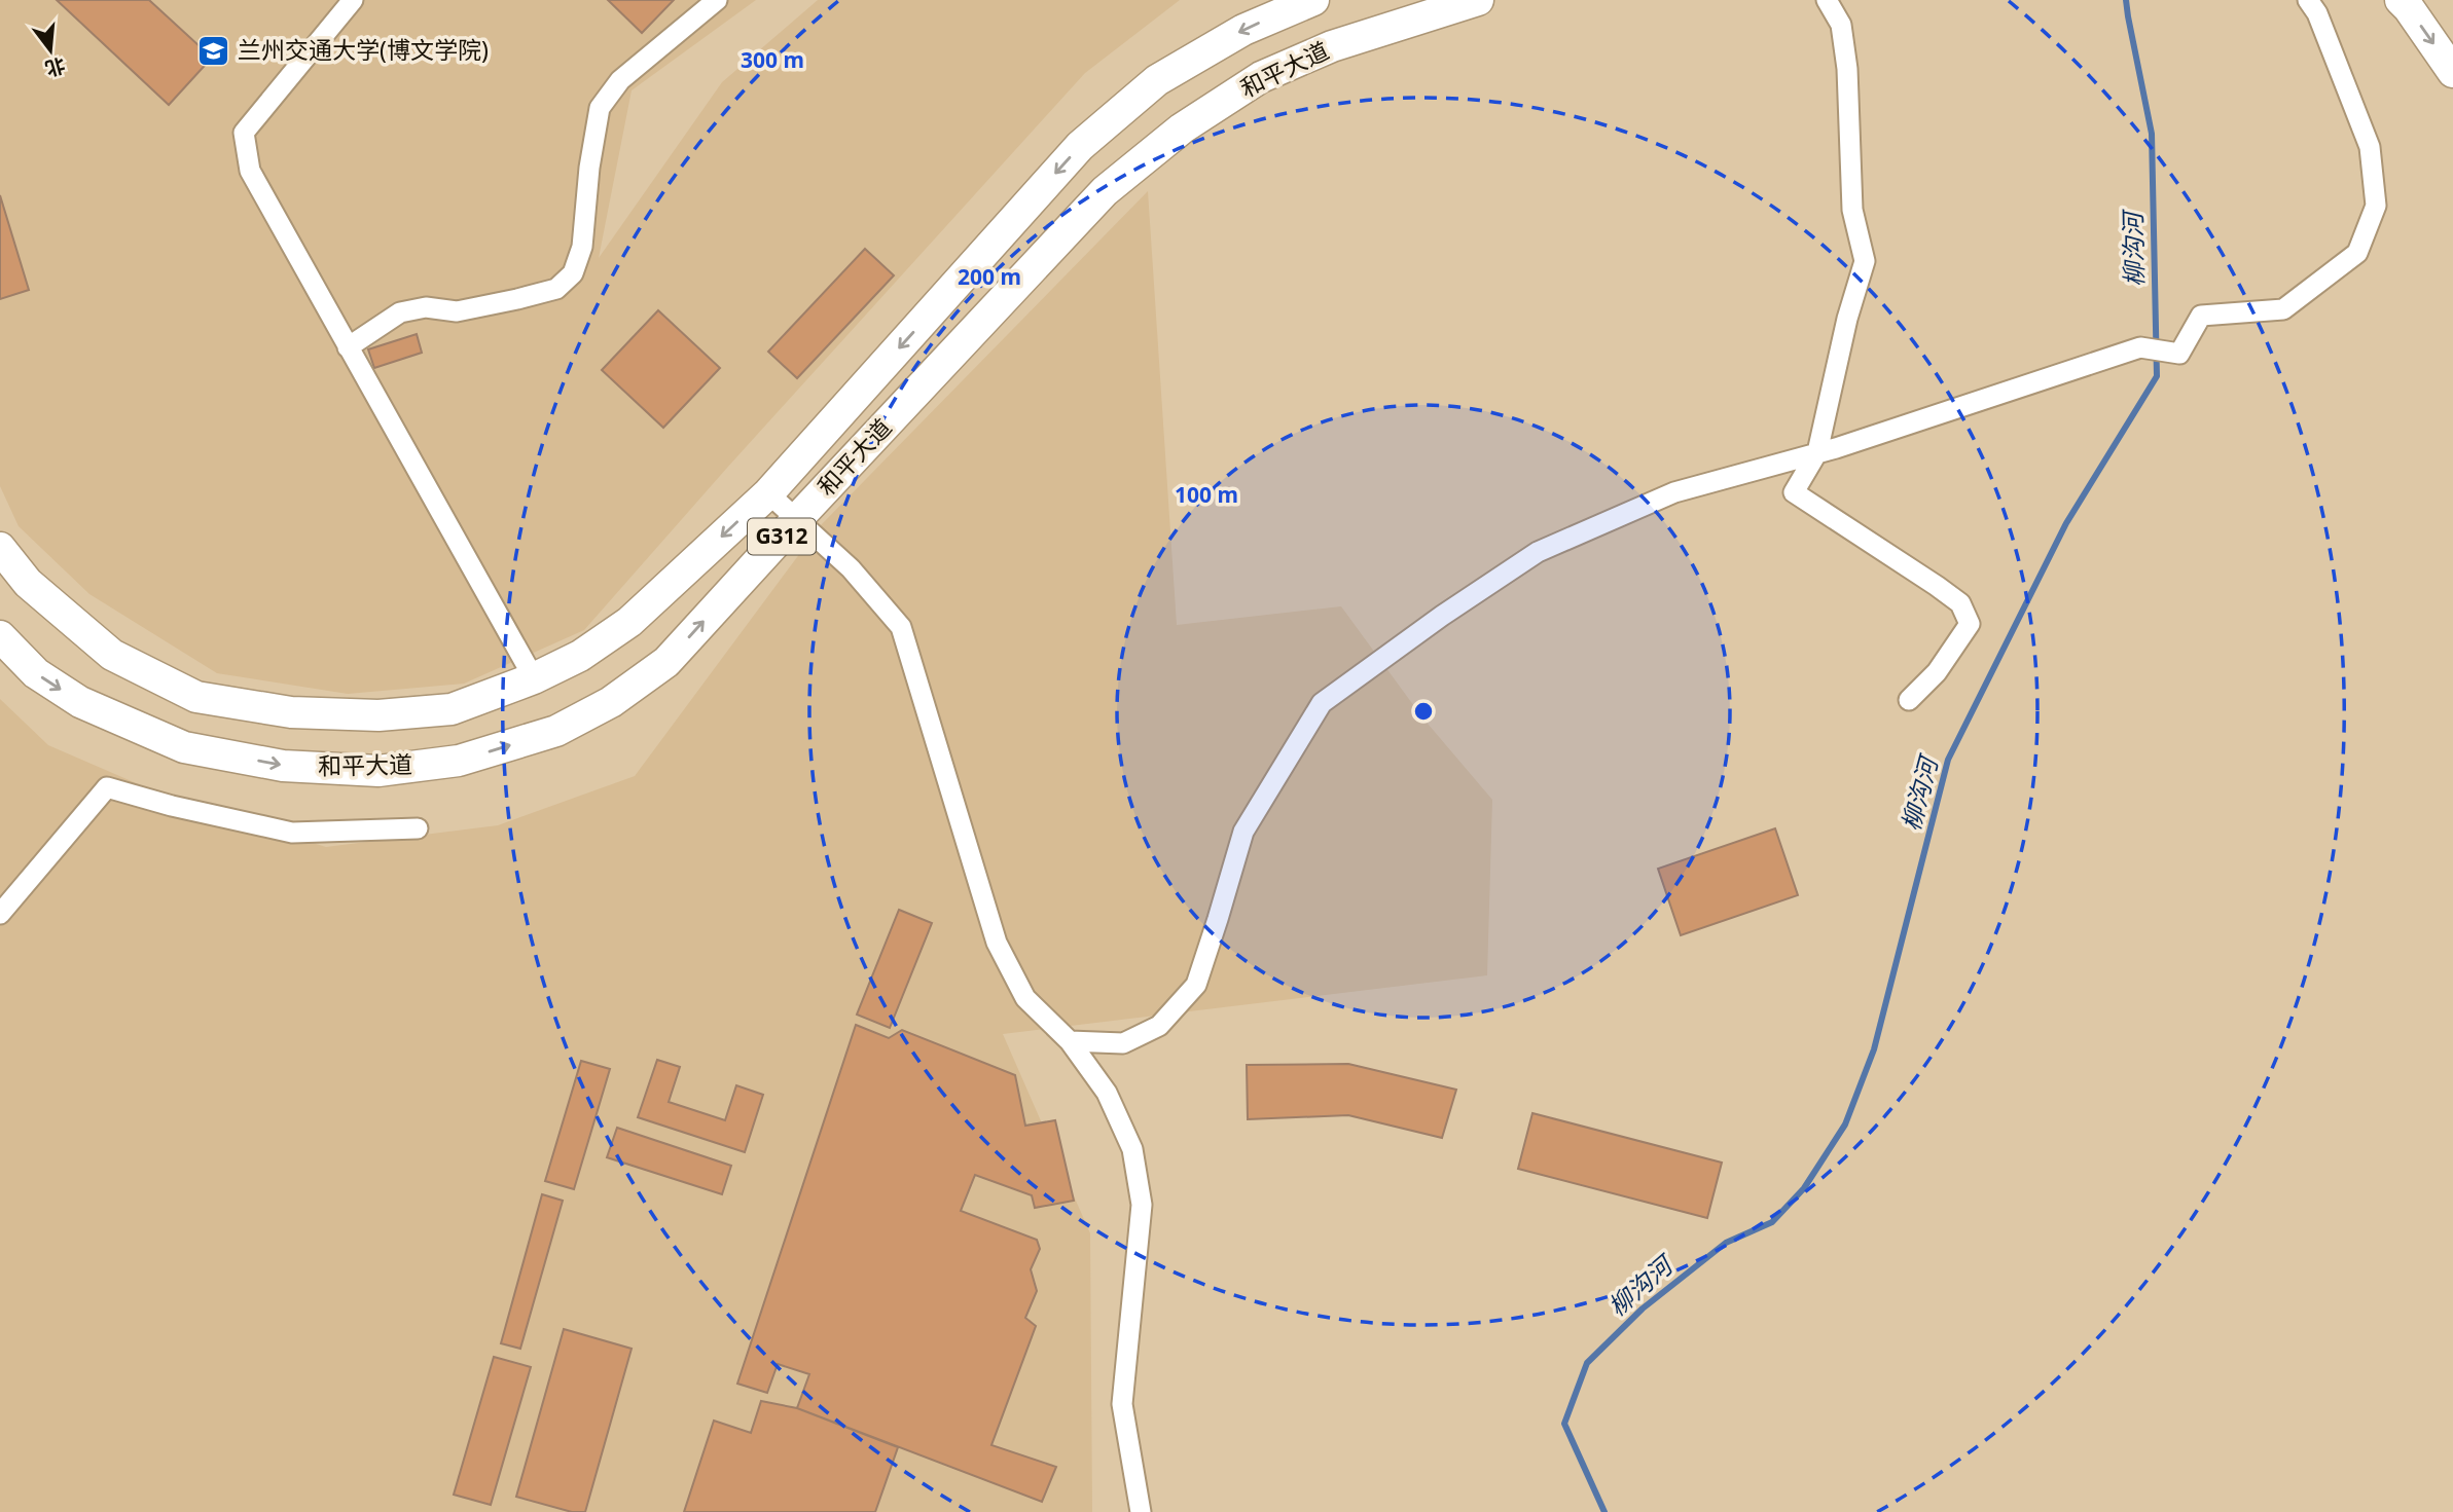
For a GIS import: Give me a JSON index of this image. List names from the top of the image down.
{
  "streets": {
    "highway": ["和平大道", "G312"]
  },
  "water": ["柳沟河"],
  "places": {
    "school or university": ["兰州交通大学(博文学院)"]
  },
  "north": "bottom",
  "rings": ["300 m", "200 m", "100 m"]
}
